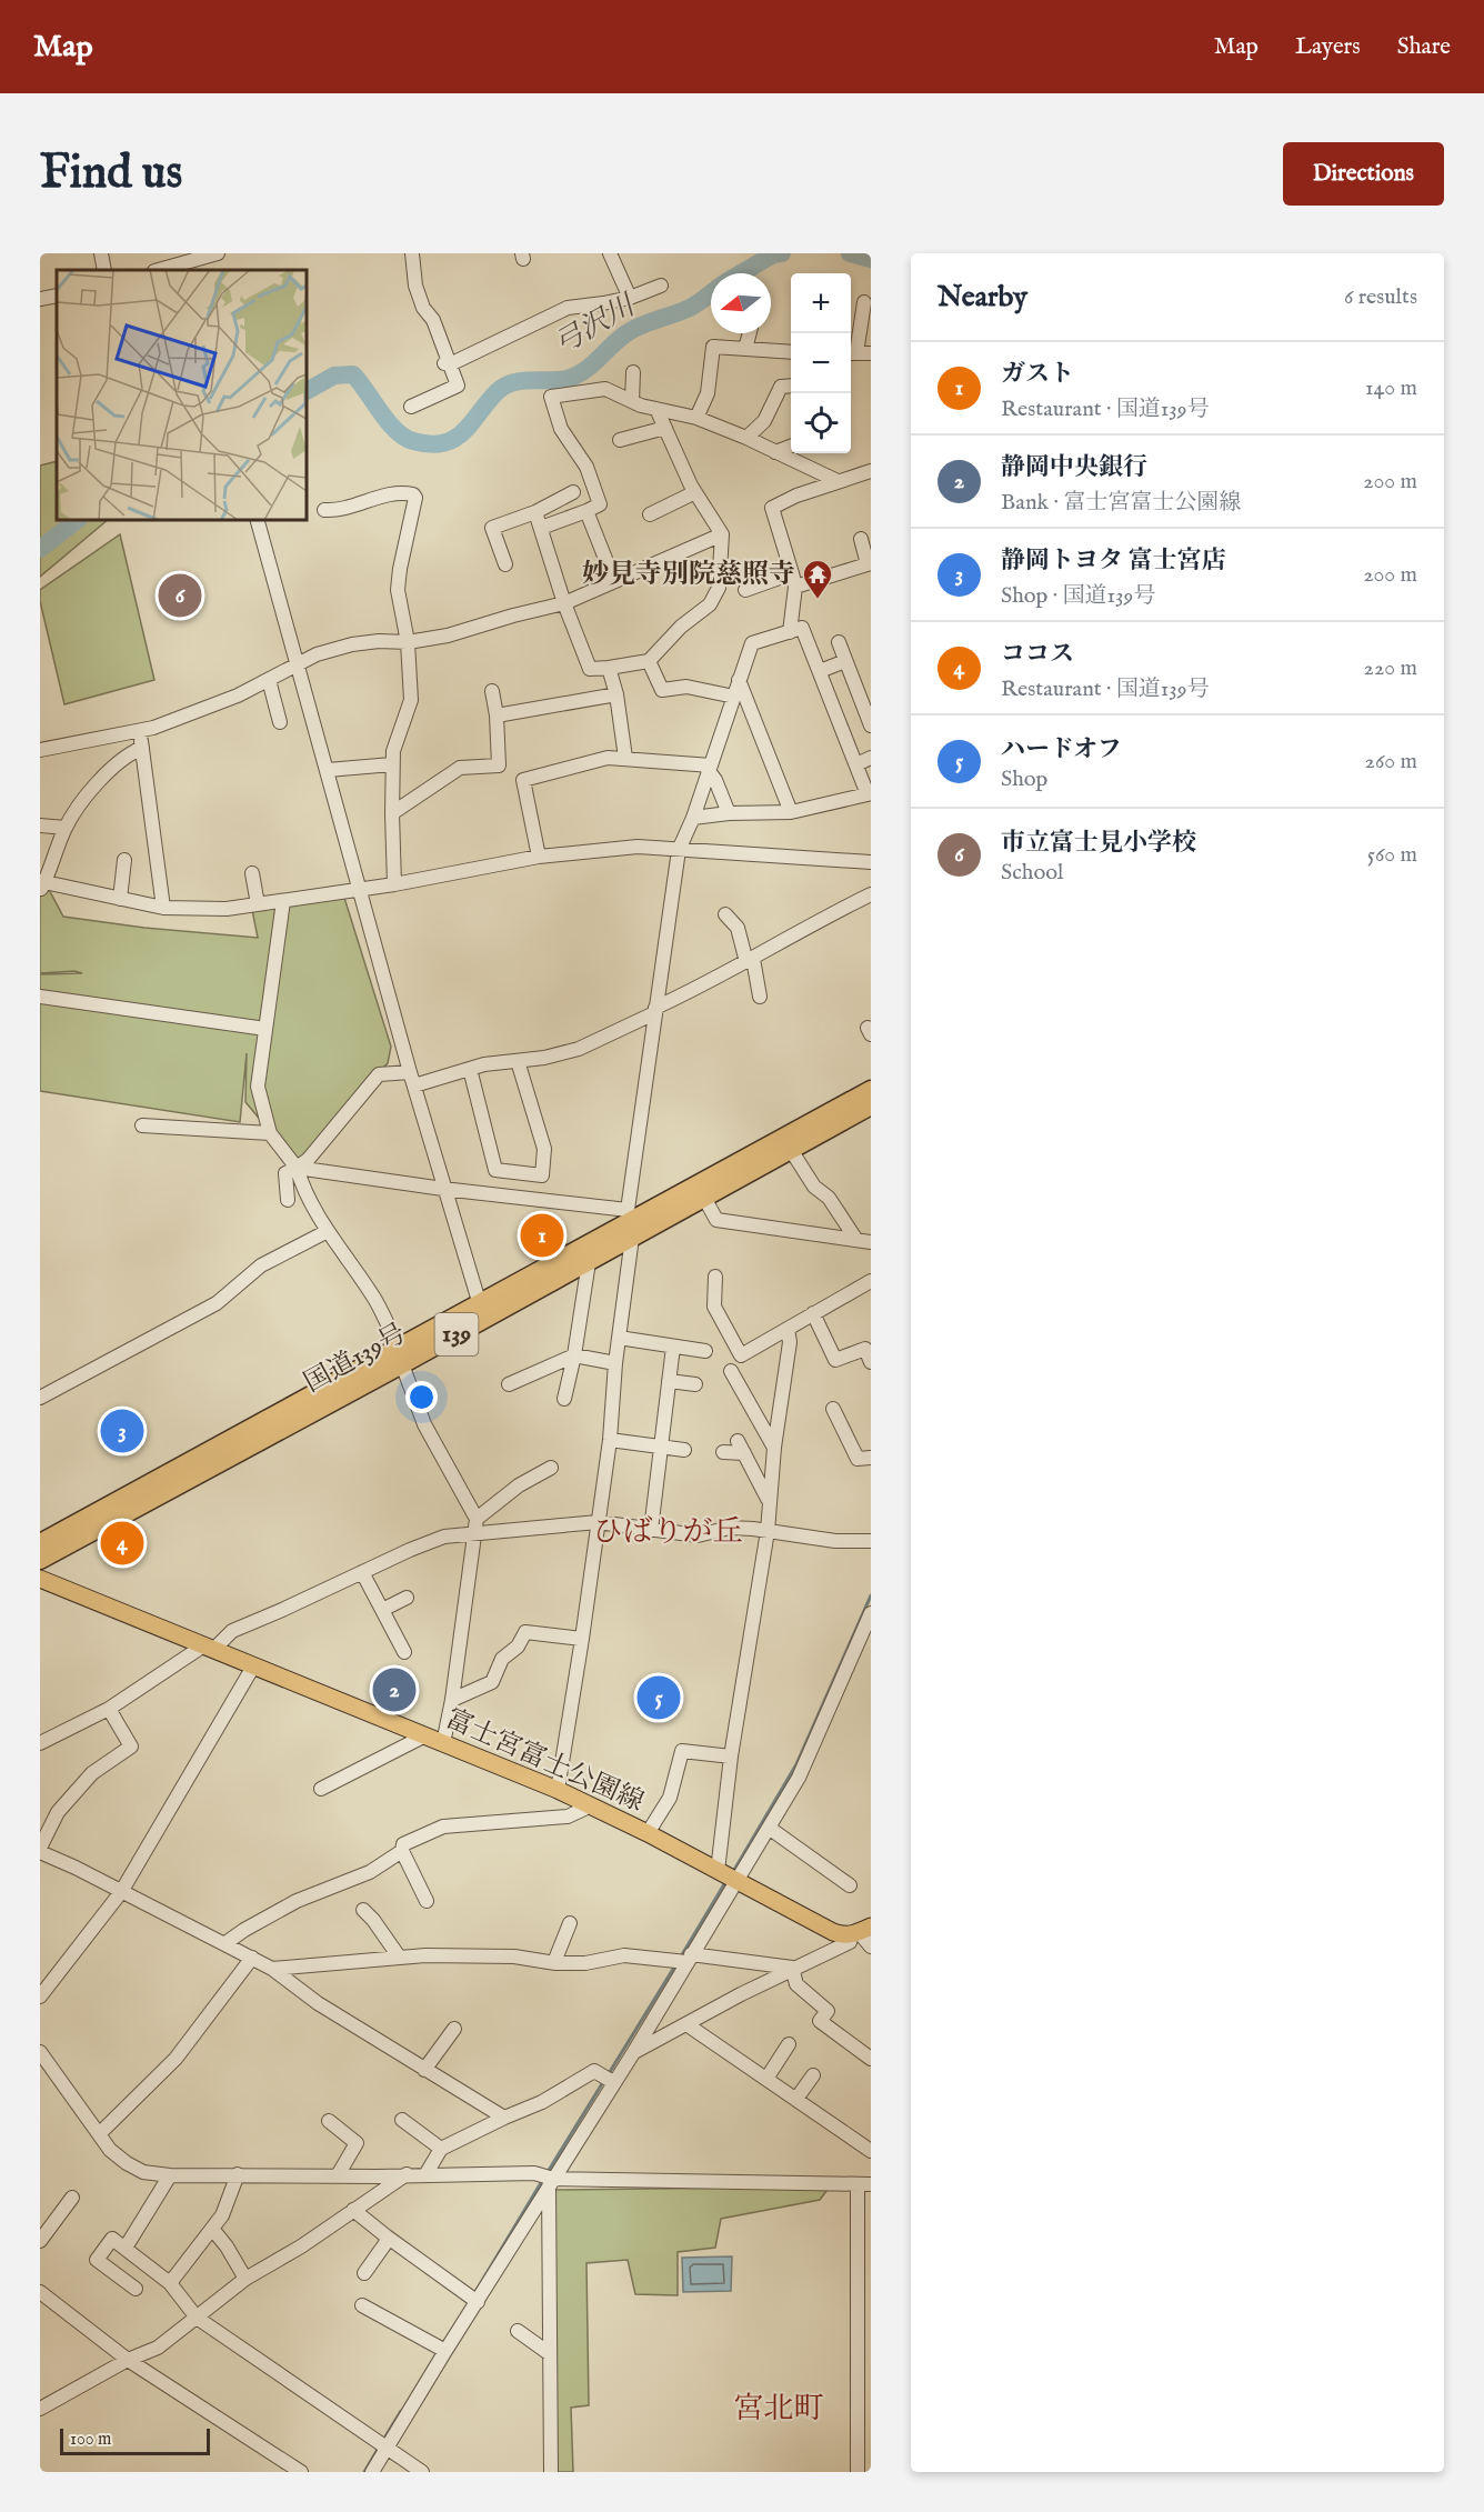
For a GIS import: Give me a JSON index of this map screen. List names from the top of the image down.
{
  "streets": {
    "highway": ["139", "国道139号"],
    "main road": ["富士宮富士公園線"]
  },
  "districts": ["ひばりが丘", "宮北町"],
  "water": ["弓沢川"],
  "places": {
    "temple": ["妙見寺別院慈照寺"]
  },
  "scale_bar": "100 m",
  "north": "left",
  "page": {
    "header": "Map",
    "nav": ["Map", "Layers", "Share"],
    "buttons": "Directions",
    "title": "Find us",
    "heading": ["Nearby", "6 results"],
    "map_buttons": ["+", "−"],
    "list": [
      {
        "mark": "1",
        "name": "ガスト",
        "note": "Restaurant · 国道139号",
        "value": "140 m"
      },
      {
        "mark": "2",
        "name": "静岡中央銀行",
        "note": "Bank · 富士宮富士公園線",
        "value": "200 m"
      },
      {
        "mark": "3",
        "name": "静岡トヨタ 富士宮店",
        "note": "Shop · 国道139号",
        "value": "200 m"
      },
      {
        "mark": "4",
        "name": "ココス",
        "note": "Restaurant · 国道139号",
        "value": "220 m"
      },
      {
        "mark": "5",
        "name": "ハードオフ",
        "note": "Shop",
        "value": "260 m"
      },
      {
        "mark": "6",
        "name": "市立富士見小学校",
        "note": "School",
        "value": "560 m"
      }
    ],
    "pins": [
      "6",
      "1",
      "3",
      "4",
      "2",
      "5"
    ],
    "scale": "100 m"
  }
}
